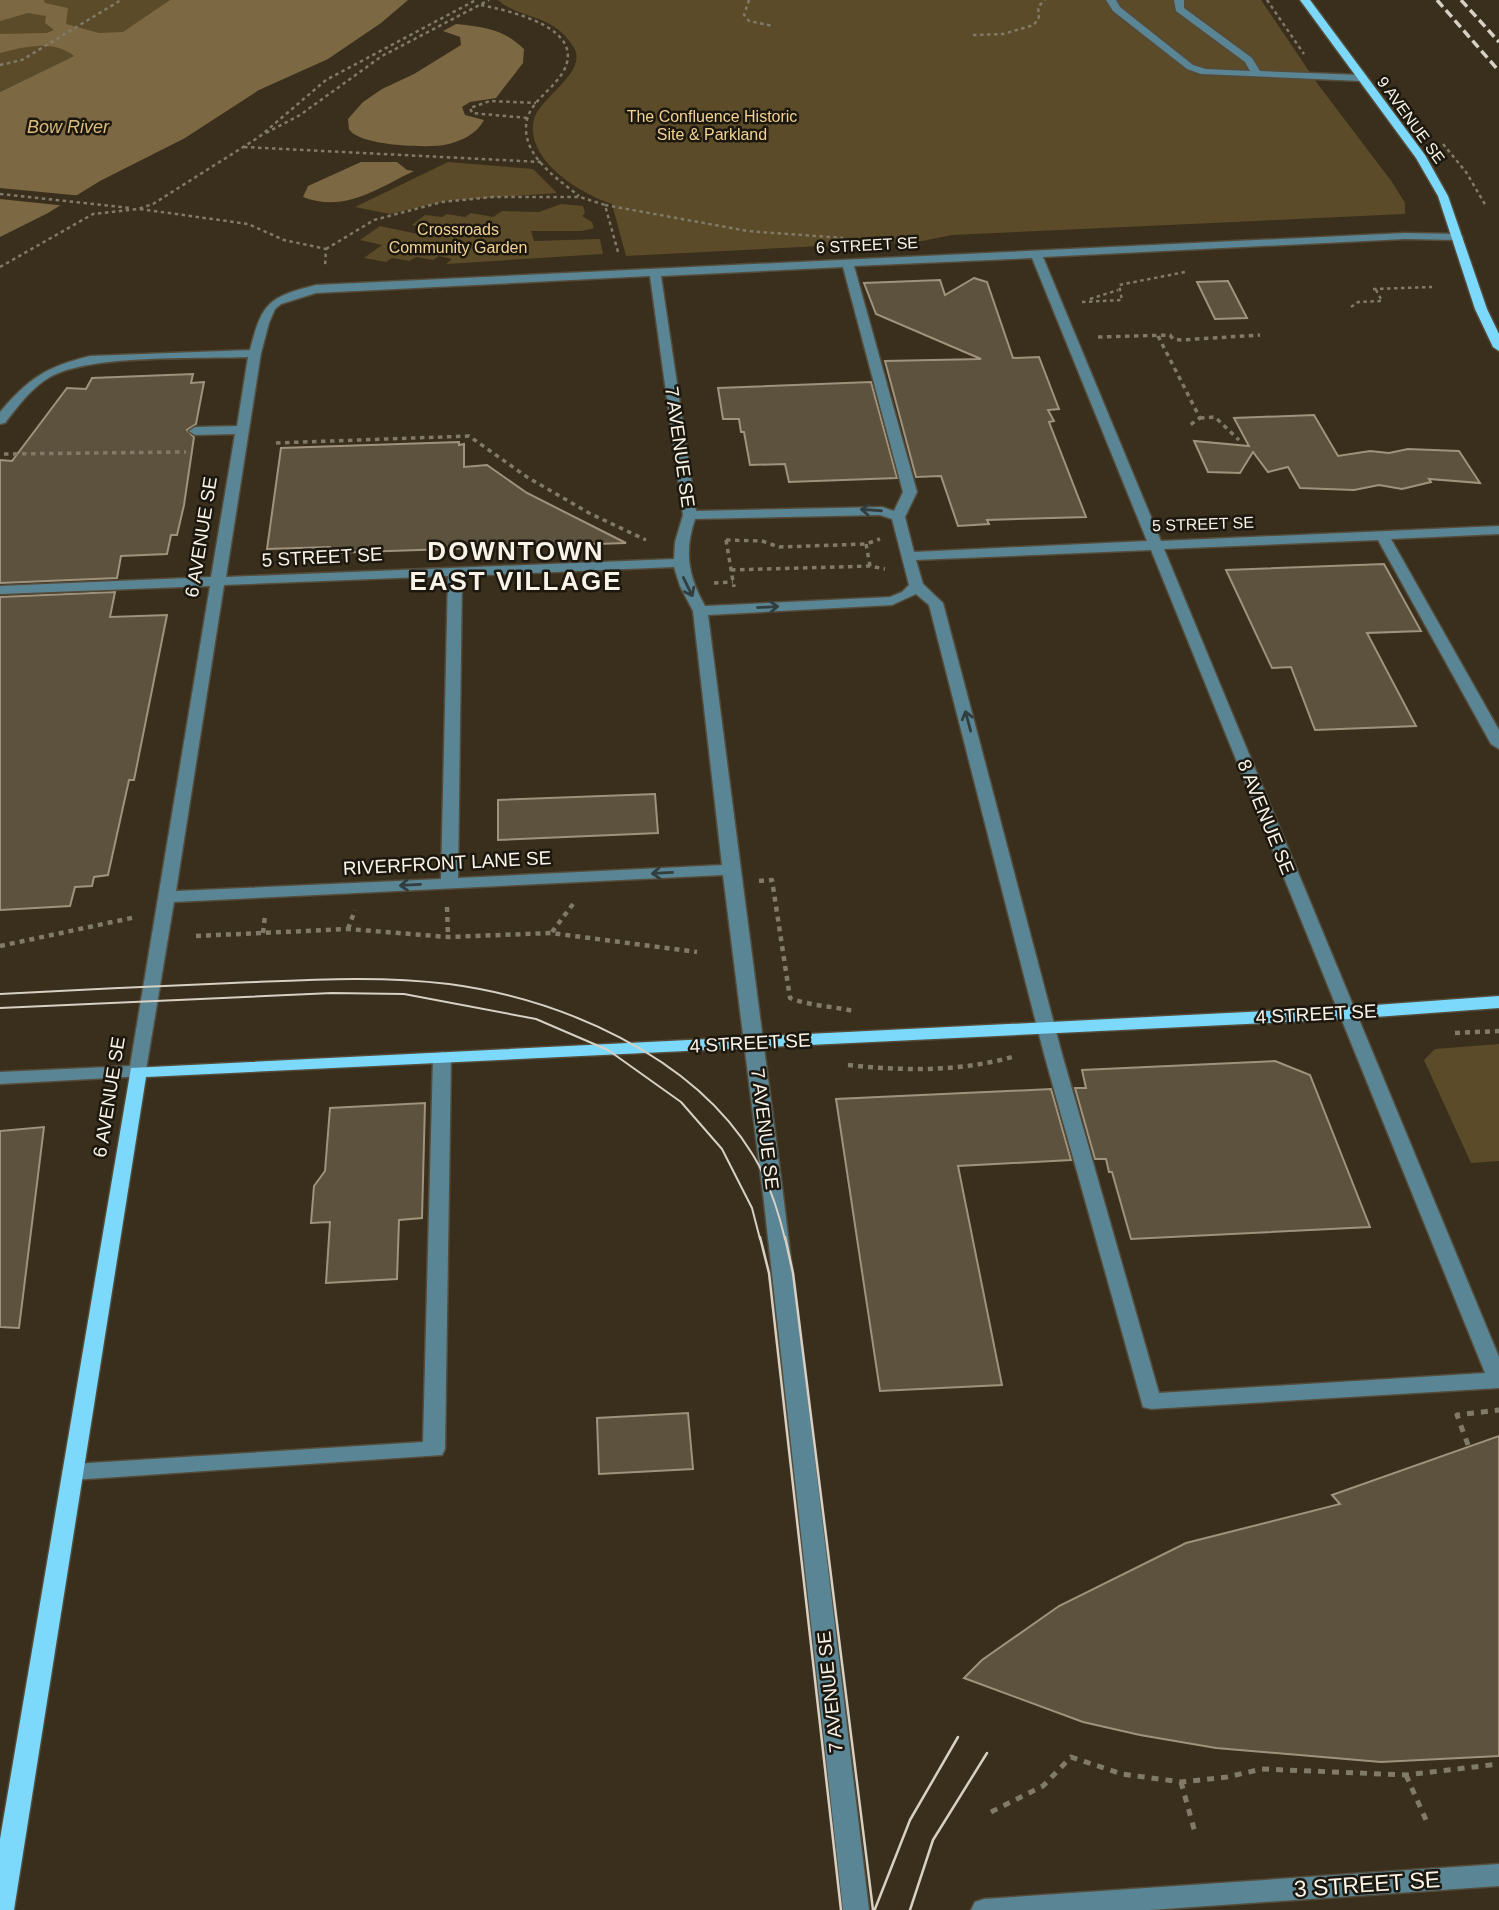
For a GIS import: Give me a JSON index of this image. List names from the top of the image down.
{
  "streets": {
    "main road": ["9 AVENUE SE", "6 AVENUE SE", "4 STREET SE"],
    "street": [
      "6 STREET SE",
      "7 AVENUE SE",
      "5 STREET SE",
      "8 AVENUE SE",
      "RIVERFRONT LANE SE",
      "3 STREET SE"
    ]
  },
  "crossings": [
    ["9 AVENUE SE", "6 STREET SE"],
    ["6 STREET SE", "7 AVENUE SE"],
    ["6 STREET SE", "6 AVENUE SE"],
    ["6 STREET SE", "8 AVENUE SE"],
    ["7 AVENUE SE", "5 STREET SE"],
    ["7 AVENUE SE", "RIVERFRONT LANE SE"],
    ["7 AVENUE SE", "4 STREET SE"],
    ["5 STREET SE", "6 AVENUE SE"],
    ["5 STREET SE", "8 AVENUE SE"],
    ["6 AVENUE SE", "RIVERFRONT LANE SE"],
    ["6 AVENUE SE", "4 STREET SE"],
    ["8 AVENUE SE", "4 STREET SE"]
  ],
  "one_way": ["RIVERFRONT LANE SE"],
  "districts": ["DOWNTOWN EAST VILLAGE"],
  "water": ["Bow River"],
  "parks": ["The Confluence Historic Site & Parkland", "Crossroads Community Garden"]
}
